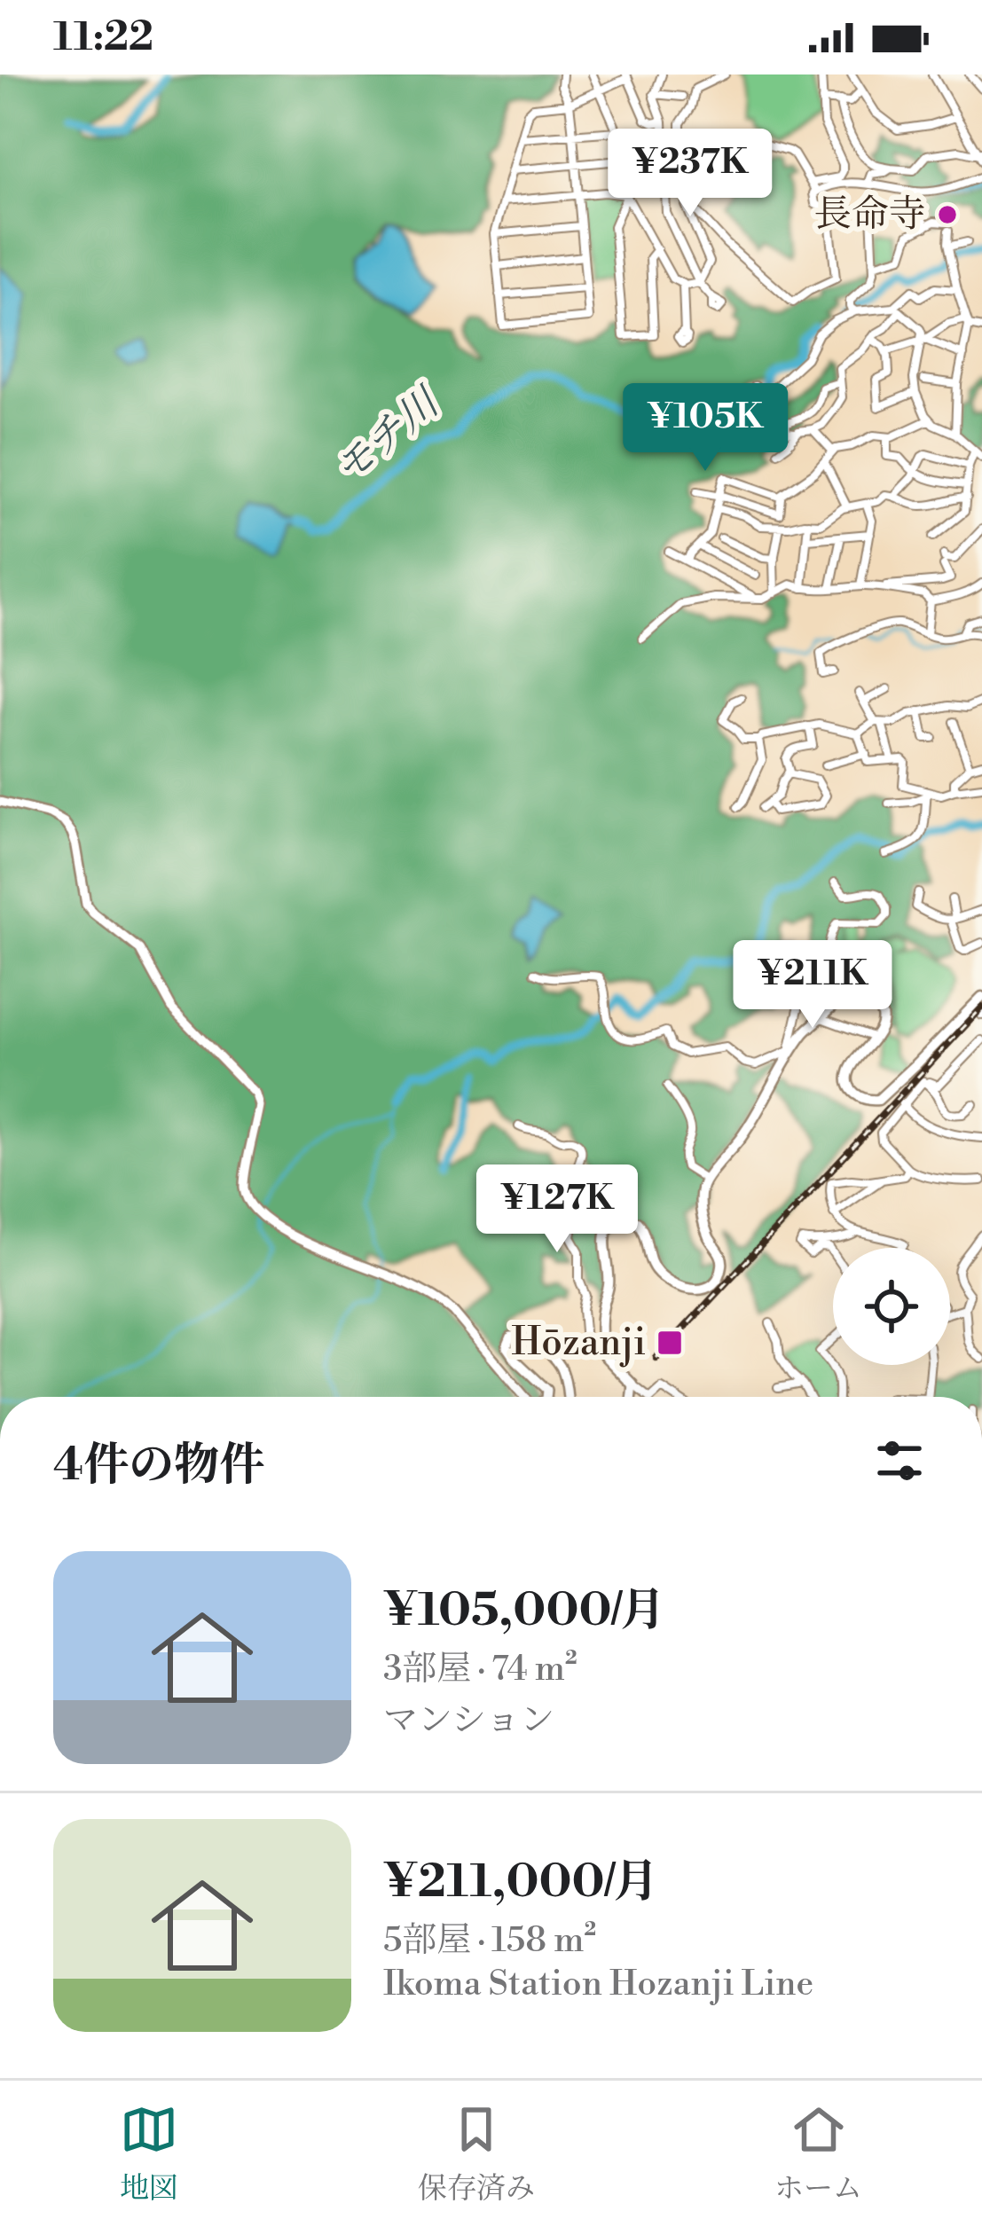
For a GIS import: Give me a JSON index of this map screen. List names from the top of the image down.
{
  "water": ["モチ川"],
  "places": {
    "other": ["長命寺"],
    "transit": ["Hōzanji"]
  },
  "page": {
    "status": "11:22",
    "price": [
      "¥237K",
      "¥105K",
      "¥211K",
      "¥127K"
    ],
    "heading": "4件の物件",
    "list": [
      {
        "name": "¥105,000/月",
        "note": "3部屋 · 74 m² · マンション"
      },
      {
        "name": "¥211,000/月",
        "note": "5部屋 · 158 m² · Ikoma Station Hozanji Line"
      }
    ],
    "tabs": ["地図", "保存済み", "ホーム"]
  }
}
